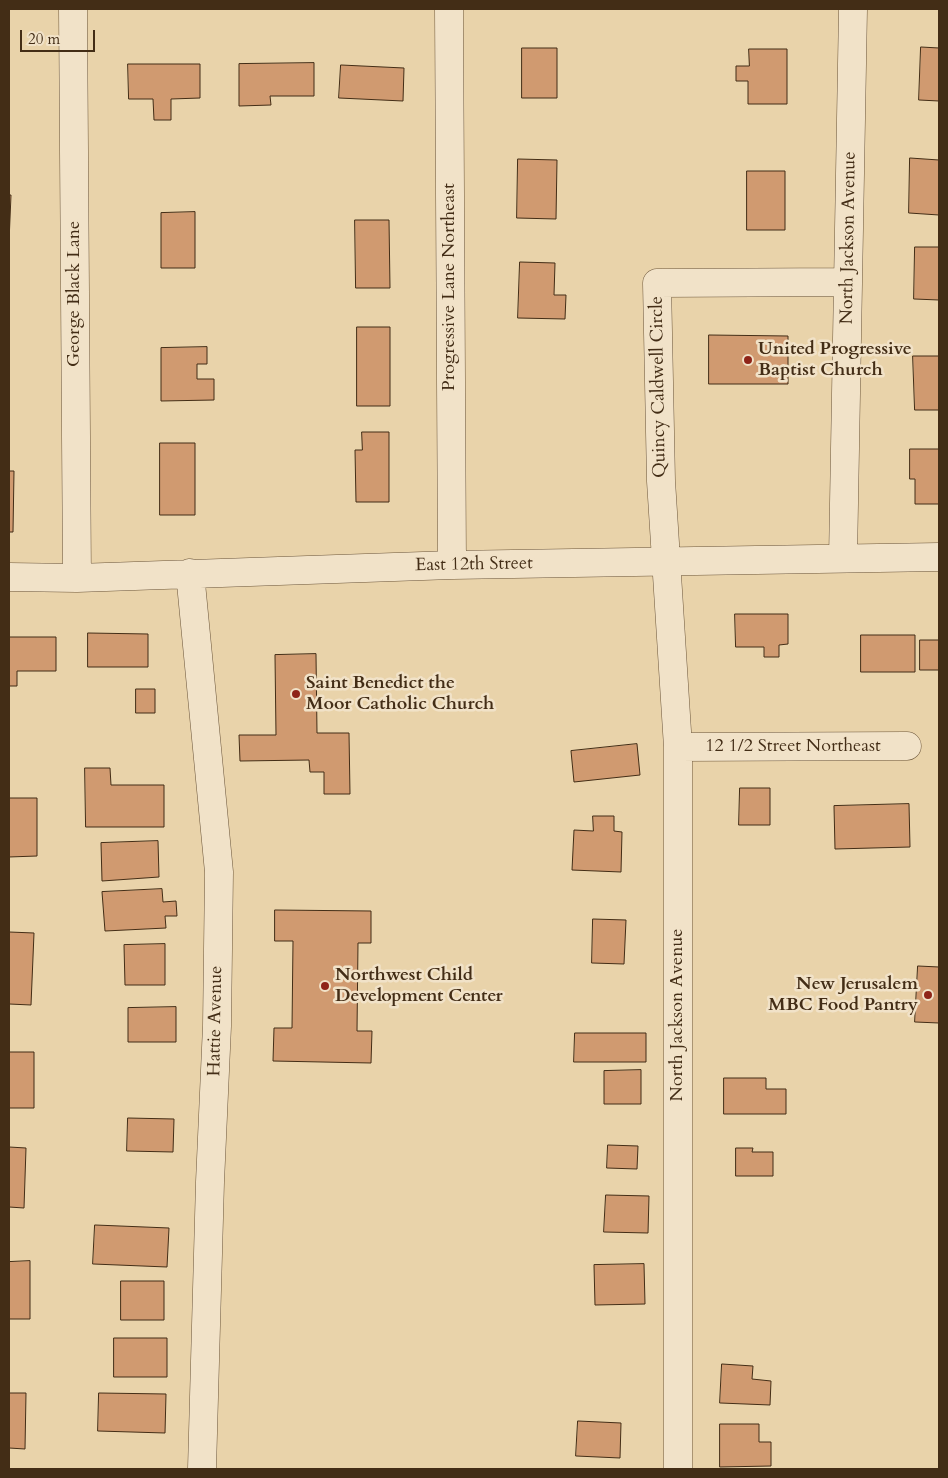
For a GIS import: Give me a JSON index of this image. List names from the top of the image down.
{
  "streets": {
    "street": [
      "North Jackson Avenue",
      "Progressive Lane Northeast",
      "George Black Lane",
      "Quincy Caldwell Circle",
      "East 12th Street",
      "12 1/2 Street Northeast",
      "Hattie Avenue"
    ]
  },
  "crossings": [
    ["North Jackson Avenue", "Quincy Caldwell Circle"],
    ["North Jackson Avenue", "East 12th Street"],
    ["North Jackson Avenue", "12 1/2 Street Northeast"],
    ["Progressive Lane Northeast", "East 12th Street"],
    ["George Black Lane", "East 12th Street"],
    ["Quincy Caldwell Circle", "East 12th Street"],
    ["East 12th Street", "Hattie Avenue"]
  ],
  "places": [
    "United Progressive Baptist Church",
    "Saint Benedict the Moor Catholic Church",
    "Northwest Child Development Center",
    "New Jerusalem MBC Food Pantry"
  ],
  "scale_bar": "20 m"
}
